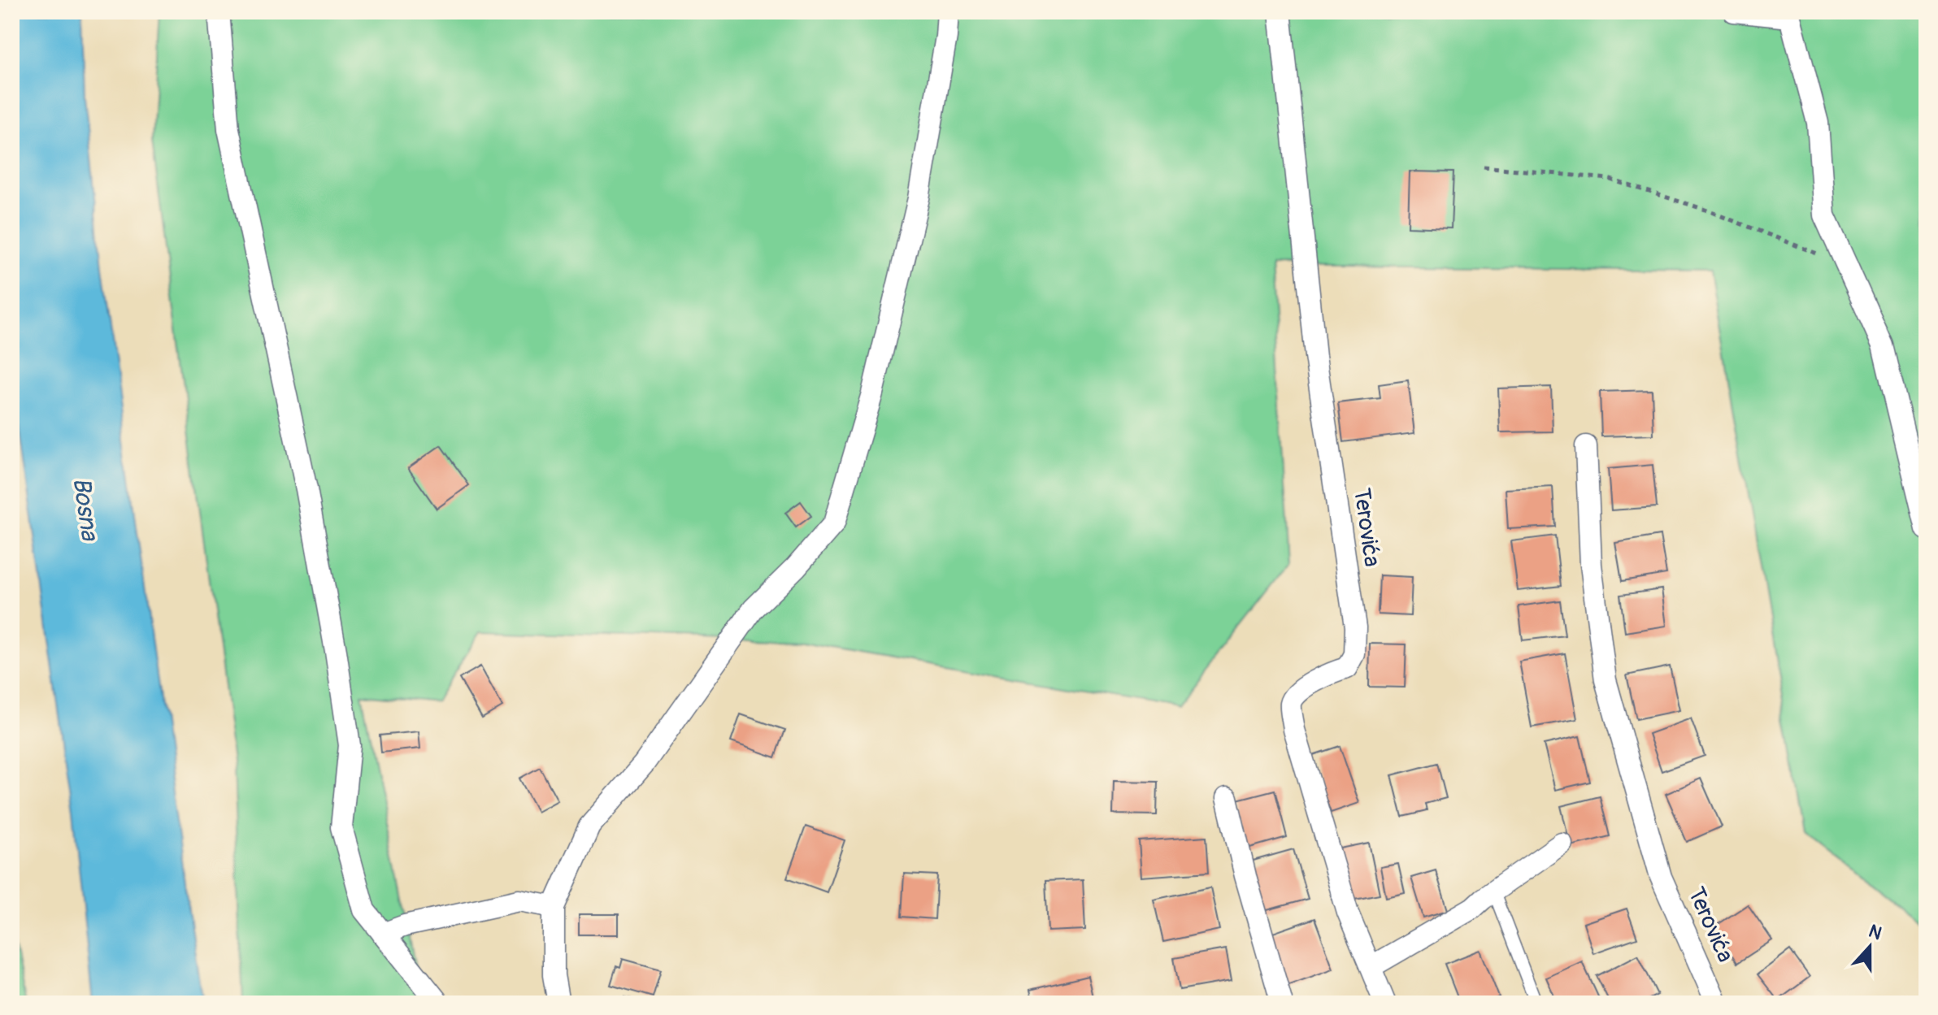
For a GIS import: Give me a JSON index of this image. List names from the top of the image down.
{
  "streets": {
    "street": ["Terovića"]
  },
  "water": ["Bosna"],
  "north": "top"
}
